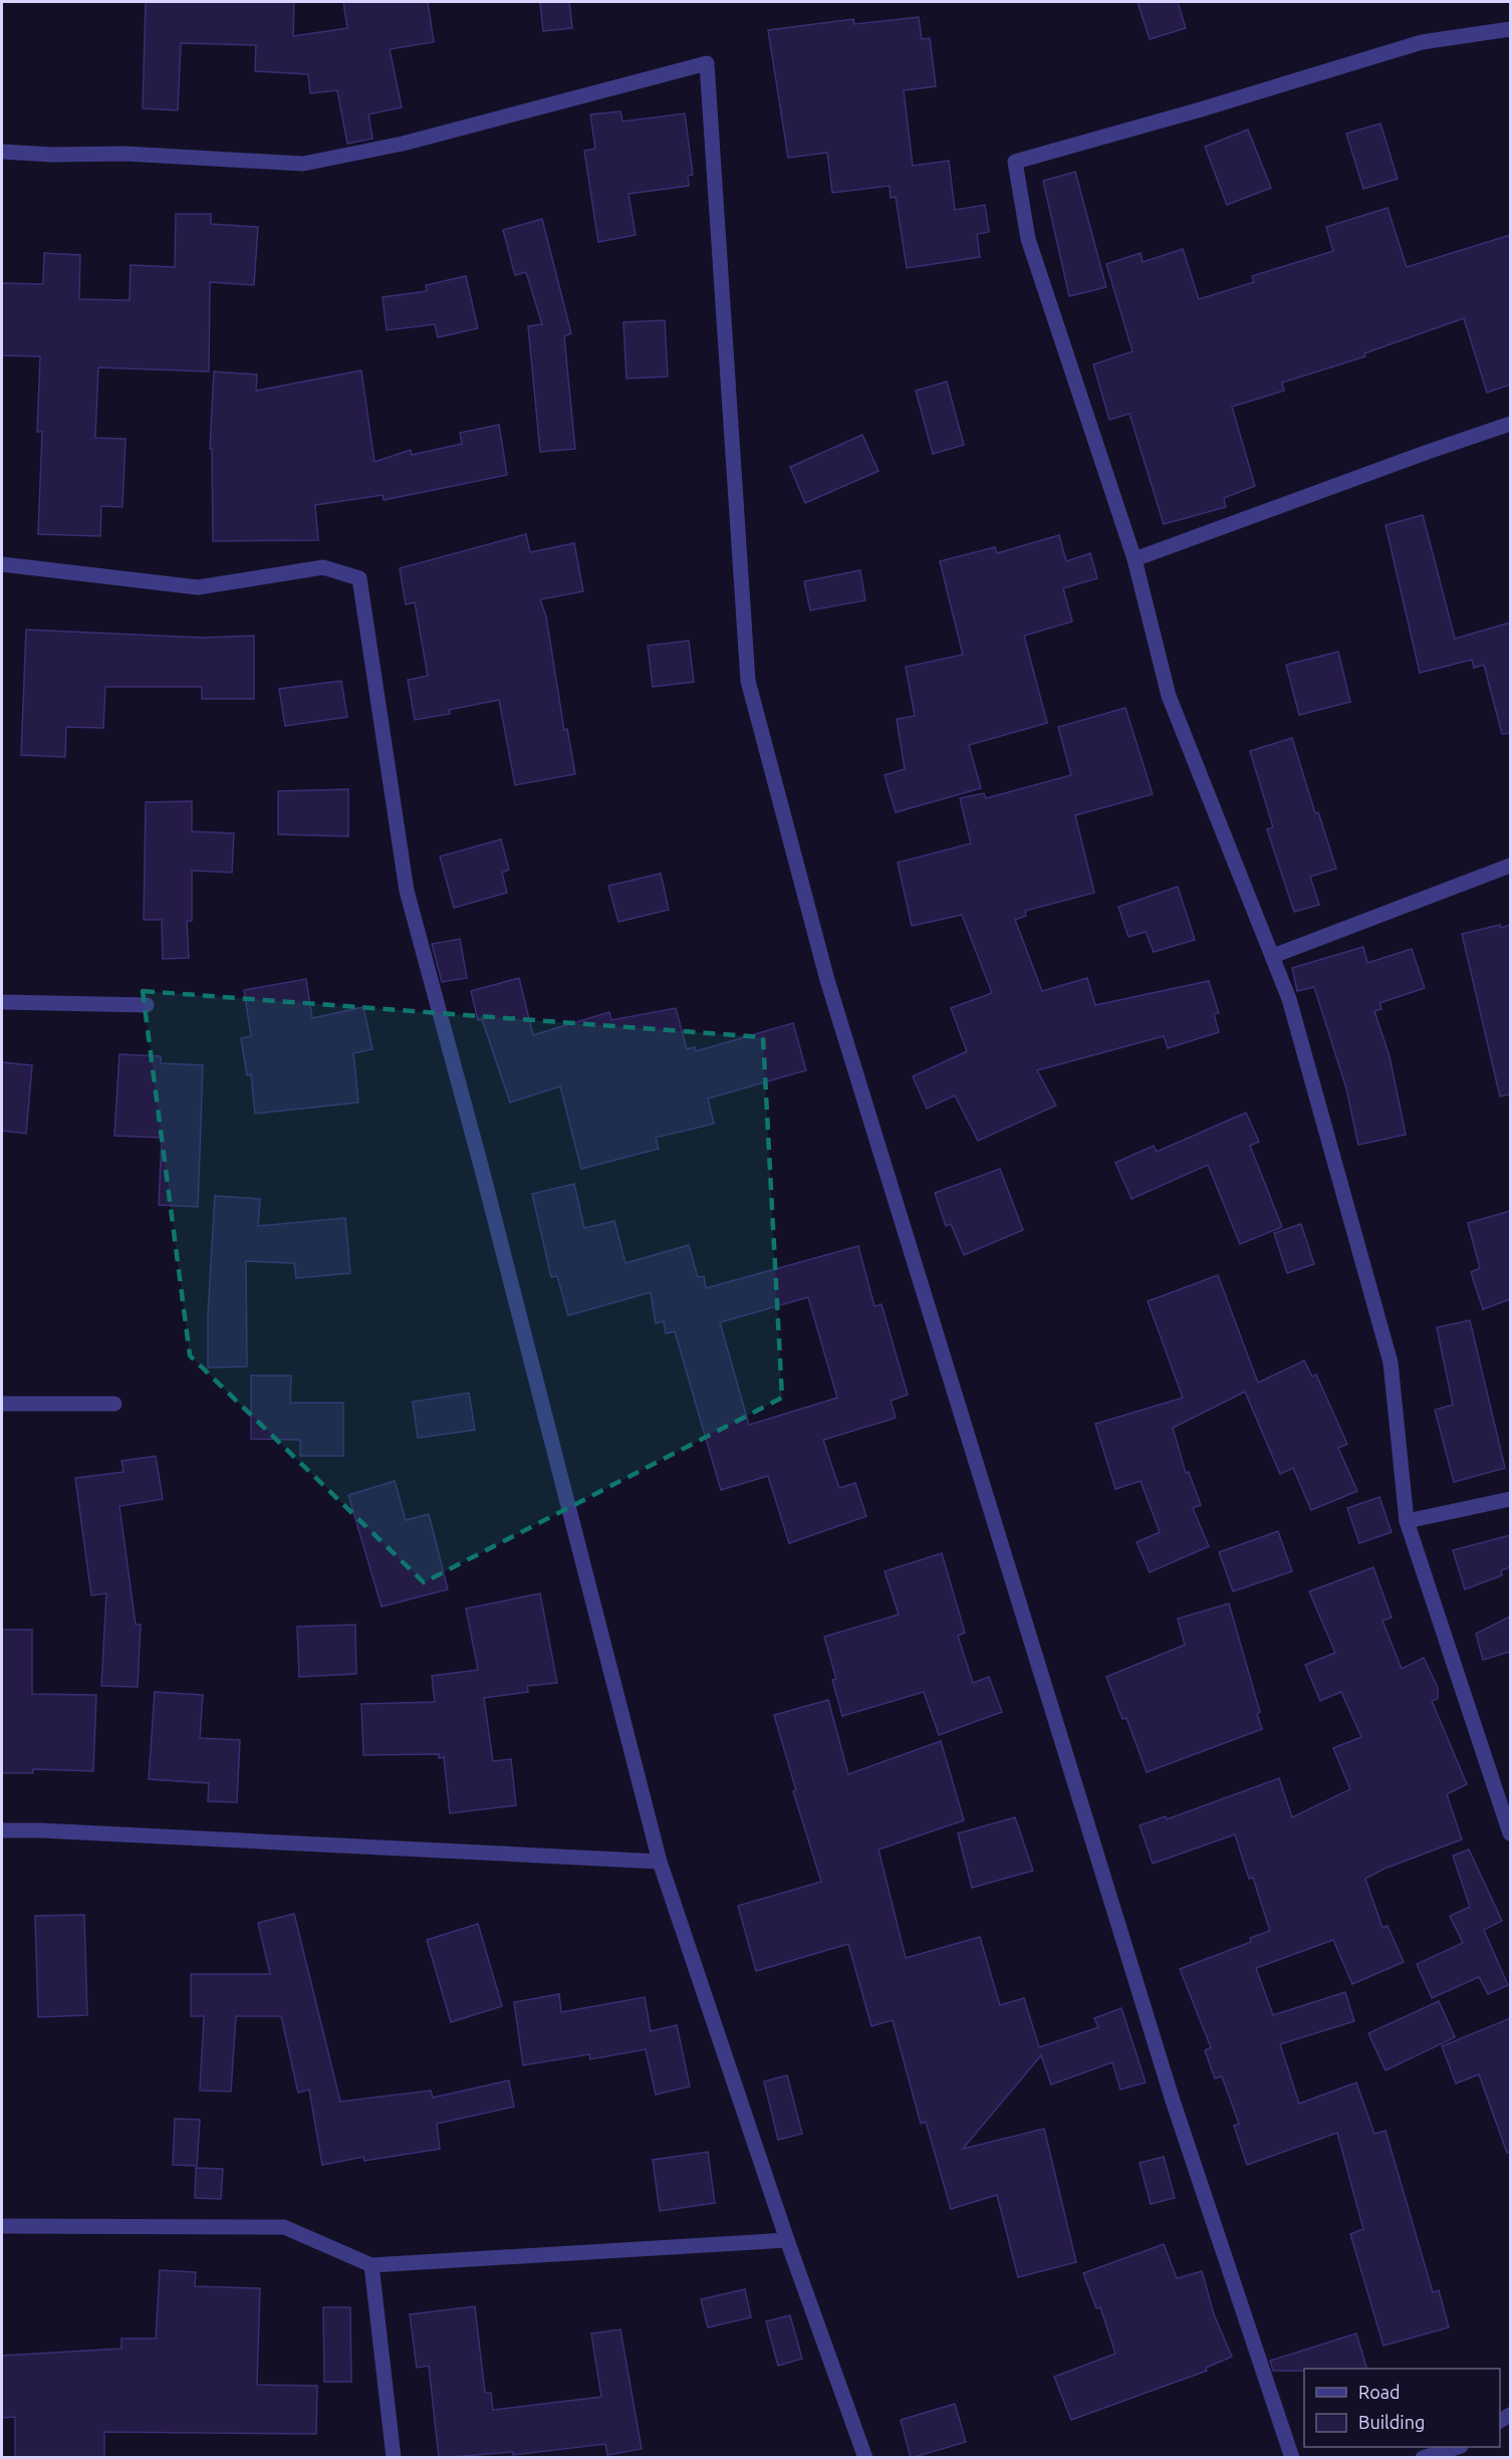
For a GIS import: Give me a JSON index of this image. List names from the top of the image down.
{
  "legend": ["Road", "Building"]
}
